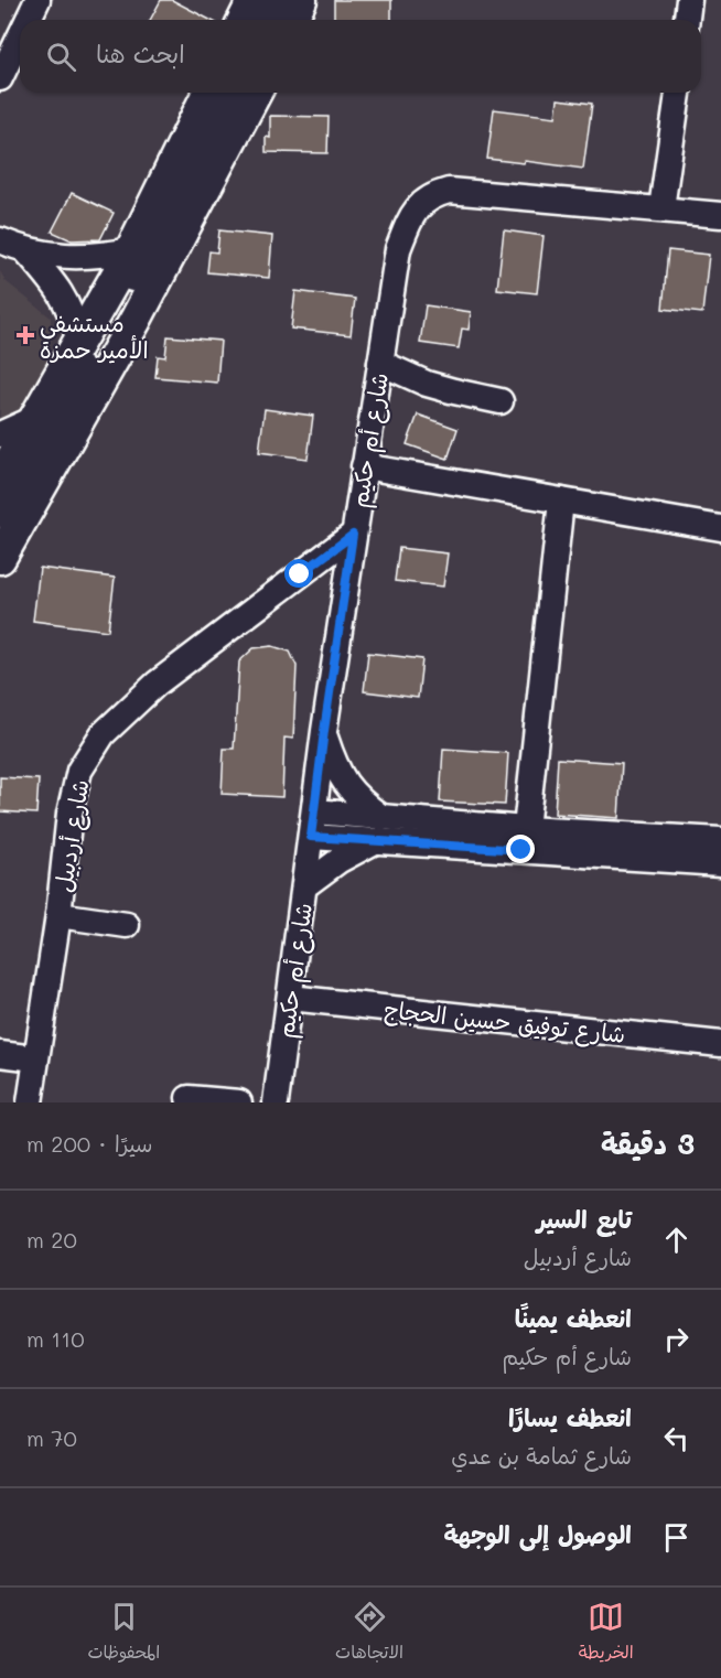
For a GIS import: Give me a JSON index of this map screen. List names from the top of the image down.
{
  "streets": {
    "street": ["شارع أم حكيم", "شارع أردبيل", "شارع توفيق حسين الحجاج"]
  },
  "crossings": [
    ["شارع أم حكيم", "شارع أردبيل"],
    ["شارع أم حكيم", "شارع توفيق حسين الحجاج"]
  ],
  "places": {
    "health": ["مستشفى الأمير حمزة"]
  },
  "page": {
    "search": "ابحث هنا",
    "heading": ["3 دقيقة", "سيرًا · 200 m"],
    "list": [
      ["تابع السير", "شارع أردبيل", "20 m"],
      ["انعطف يمينًا", "شارع أم حكيم", "110 m"],
      ["انعطف يسارًا", "شارع ثمامة بن عدي", "70 m"],
      "الوصول إلى الوجهة"
    ],
    "nav": ["الخريطة", "الاتجاهات", "المحفوظات"]
  }
}
